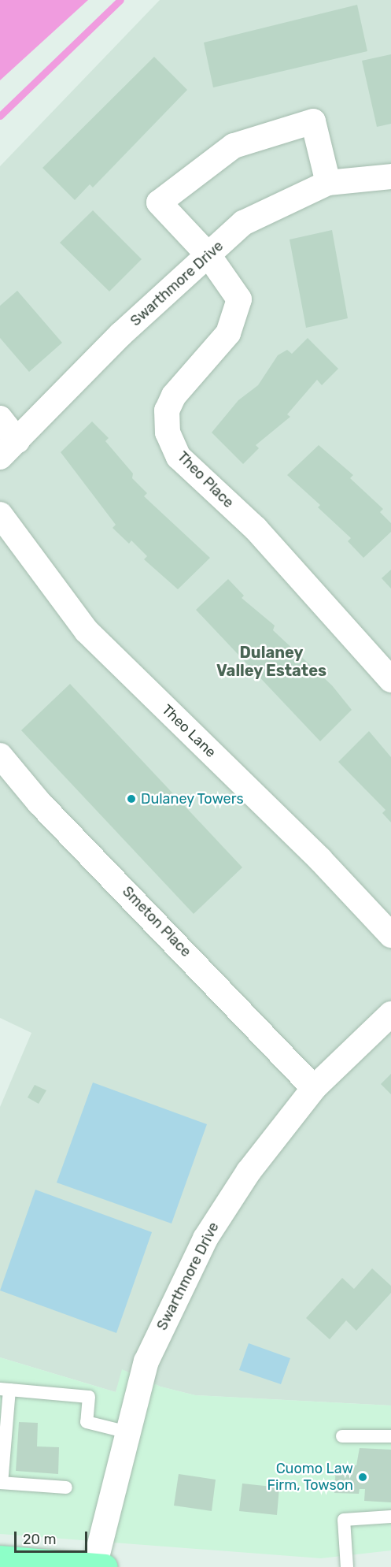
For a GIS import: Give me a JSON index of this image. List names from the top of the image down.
{
  "streets": {
    "street": [
      "Swarthmore Drive",
      "Theo Place",
      "Theo Lane",
      "Smeton Place"
    ]
  },
  "crossings": [
    ["Swarthmore Drive", "Theo Place"],
    ["Swarthmore Drive", "Smeton Place"]
  ],
  "districts": ["Dulaney Valley Estates"],
  "places": ["Dulaney Towers", "Cuomo Law Firm, Towson"],
  "scale_bar": "20 m"
}
